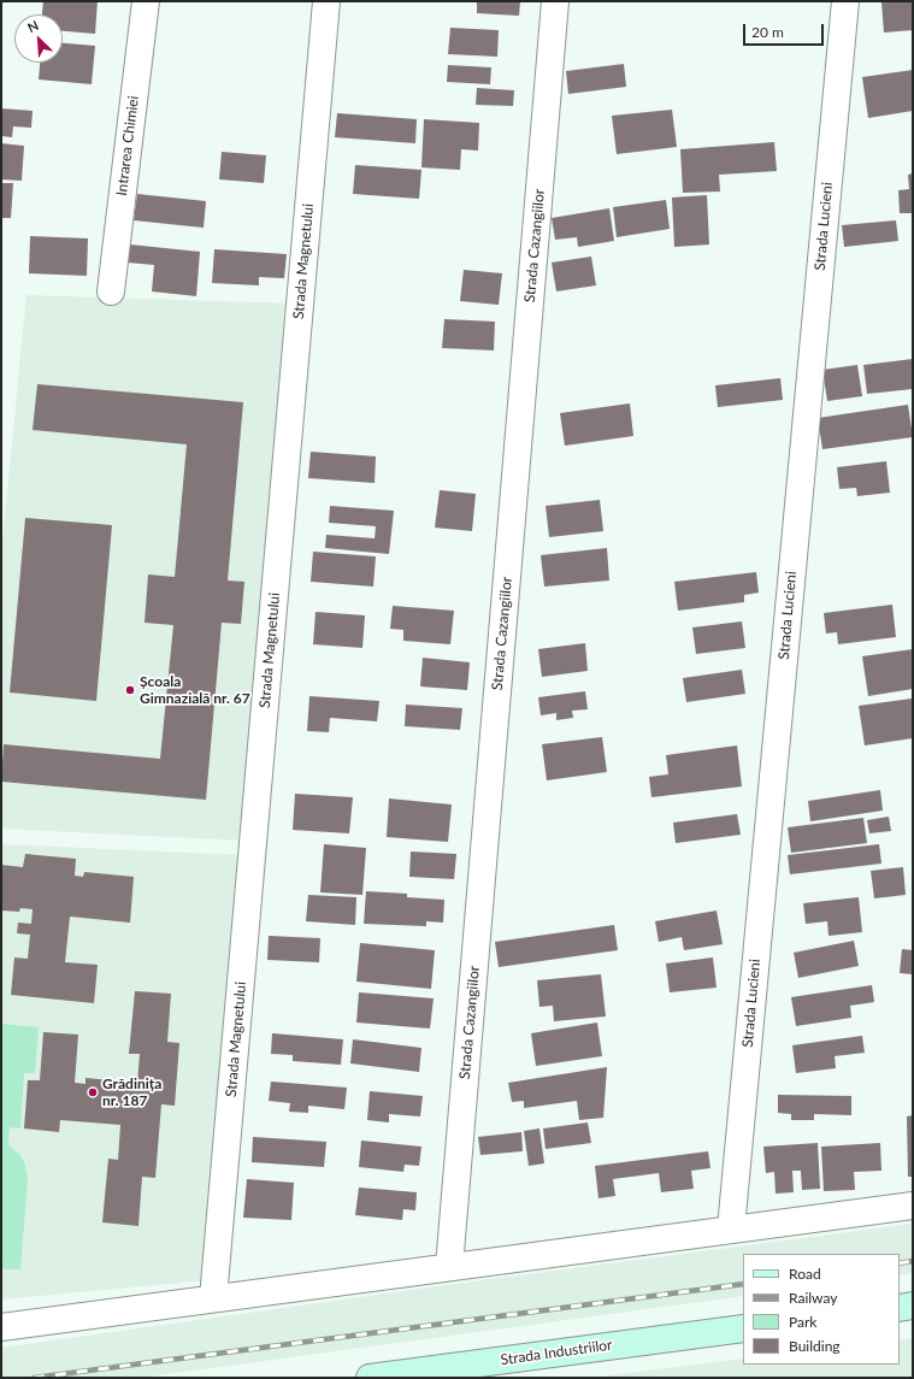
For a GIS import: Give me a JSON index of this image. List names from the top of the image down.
{
  "streets": {
    "main road": ["Strada Industriilor"],
    "street": [
      "Intrarea Chimiei",
      "Strada Lucieni",
      "Strada Cazangiilor",
      "Strada Magnetului"
    ]
  },
  "places": ["Școala Gimnazială nr. 67", "Grădinița nr. 187"],
  "legend": [
    "Road",
    "Railway",
    "Park",
    "Building"
  ],
  "scale_bar": "20 m",
  "north": "top left"
}
